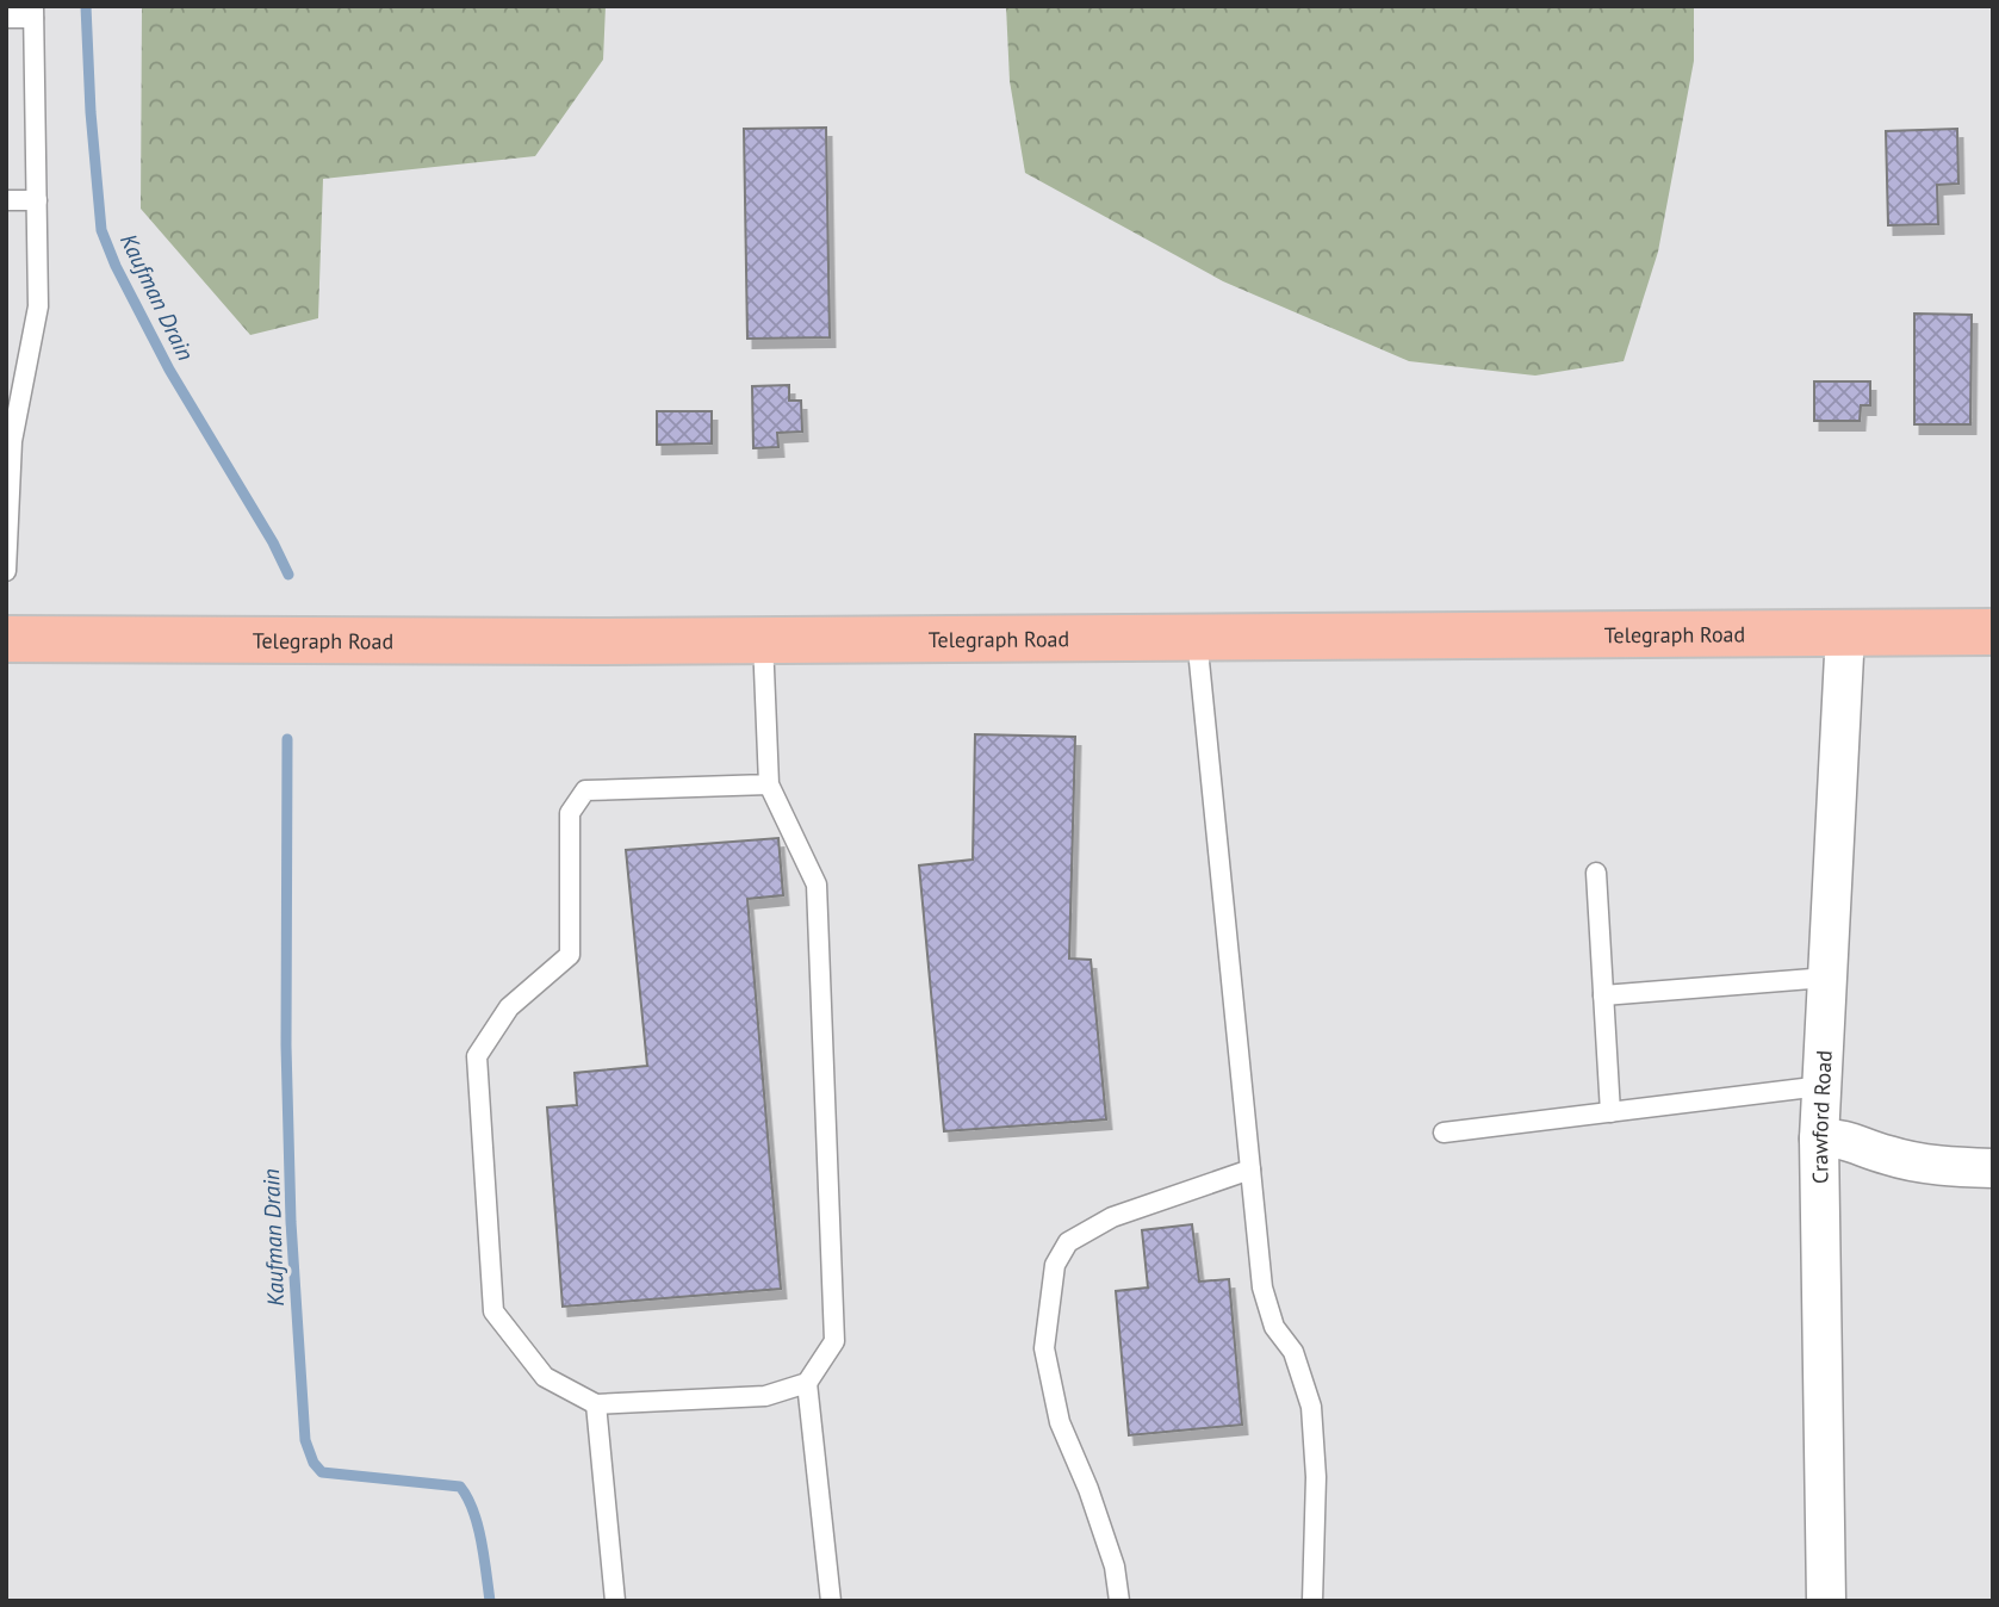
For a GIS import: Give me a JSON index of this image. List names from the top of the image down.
{
  "streets": {
    "main road": ["Telegraph Road"],
    "street": ["Crawford Road"]
  },
  "crossings": [
    ["Telegraph Road", "Crawford Road"]
  ],
  "water": ["Kaufman Drain"]
}
